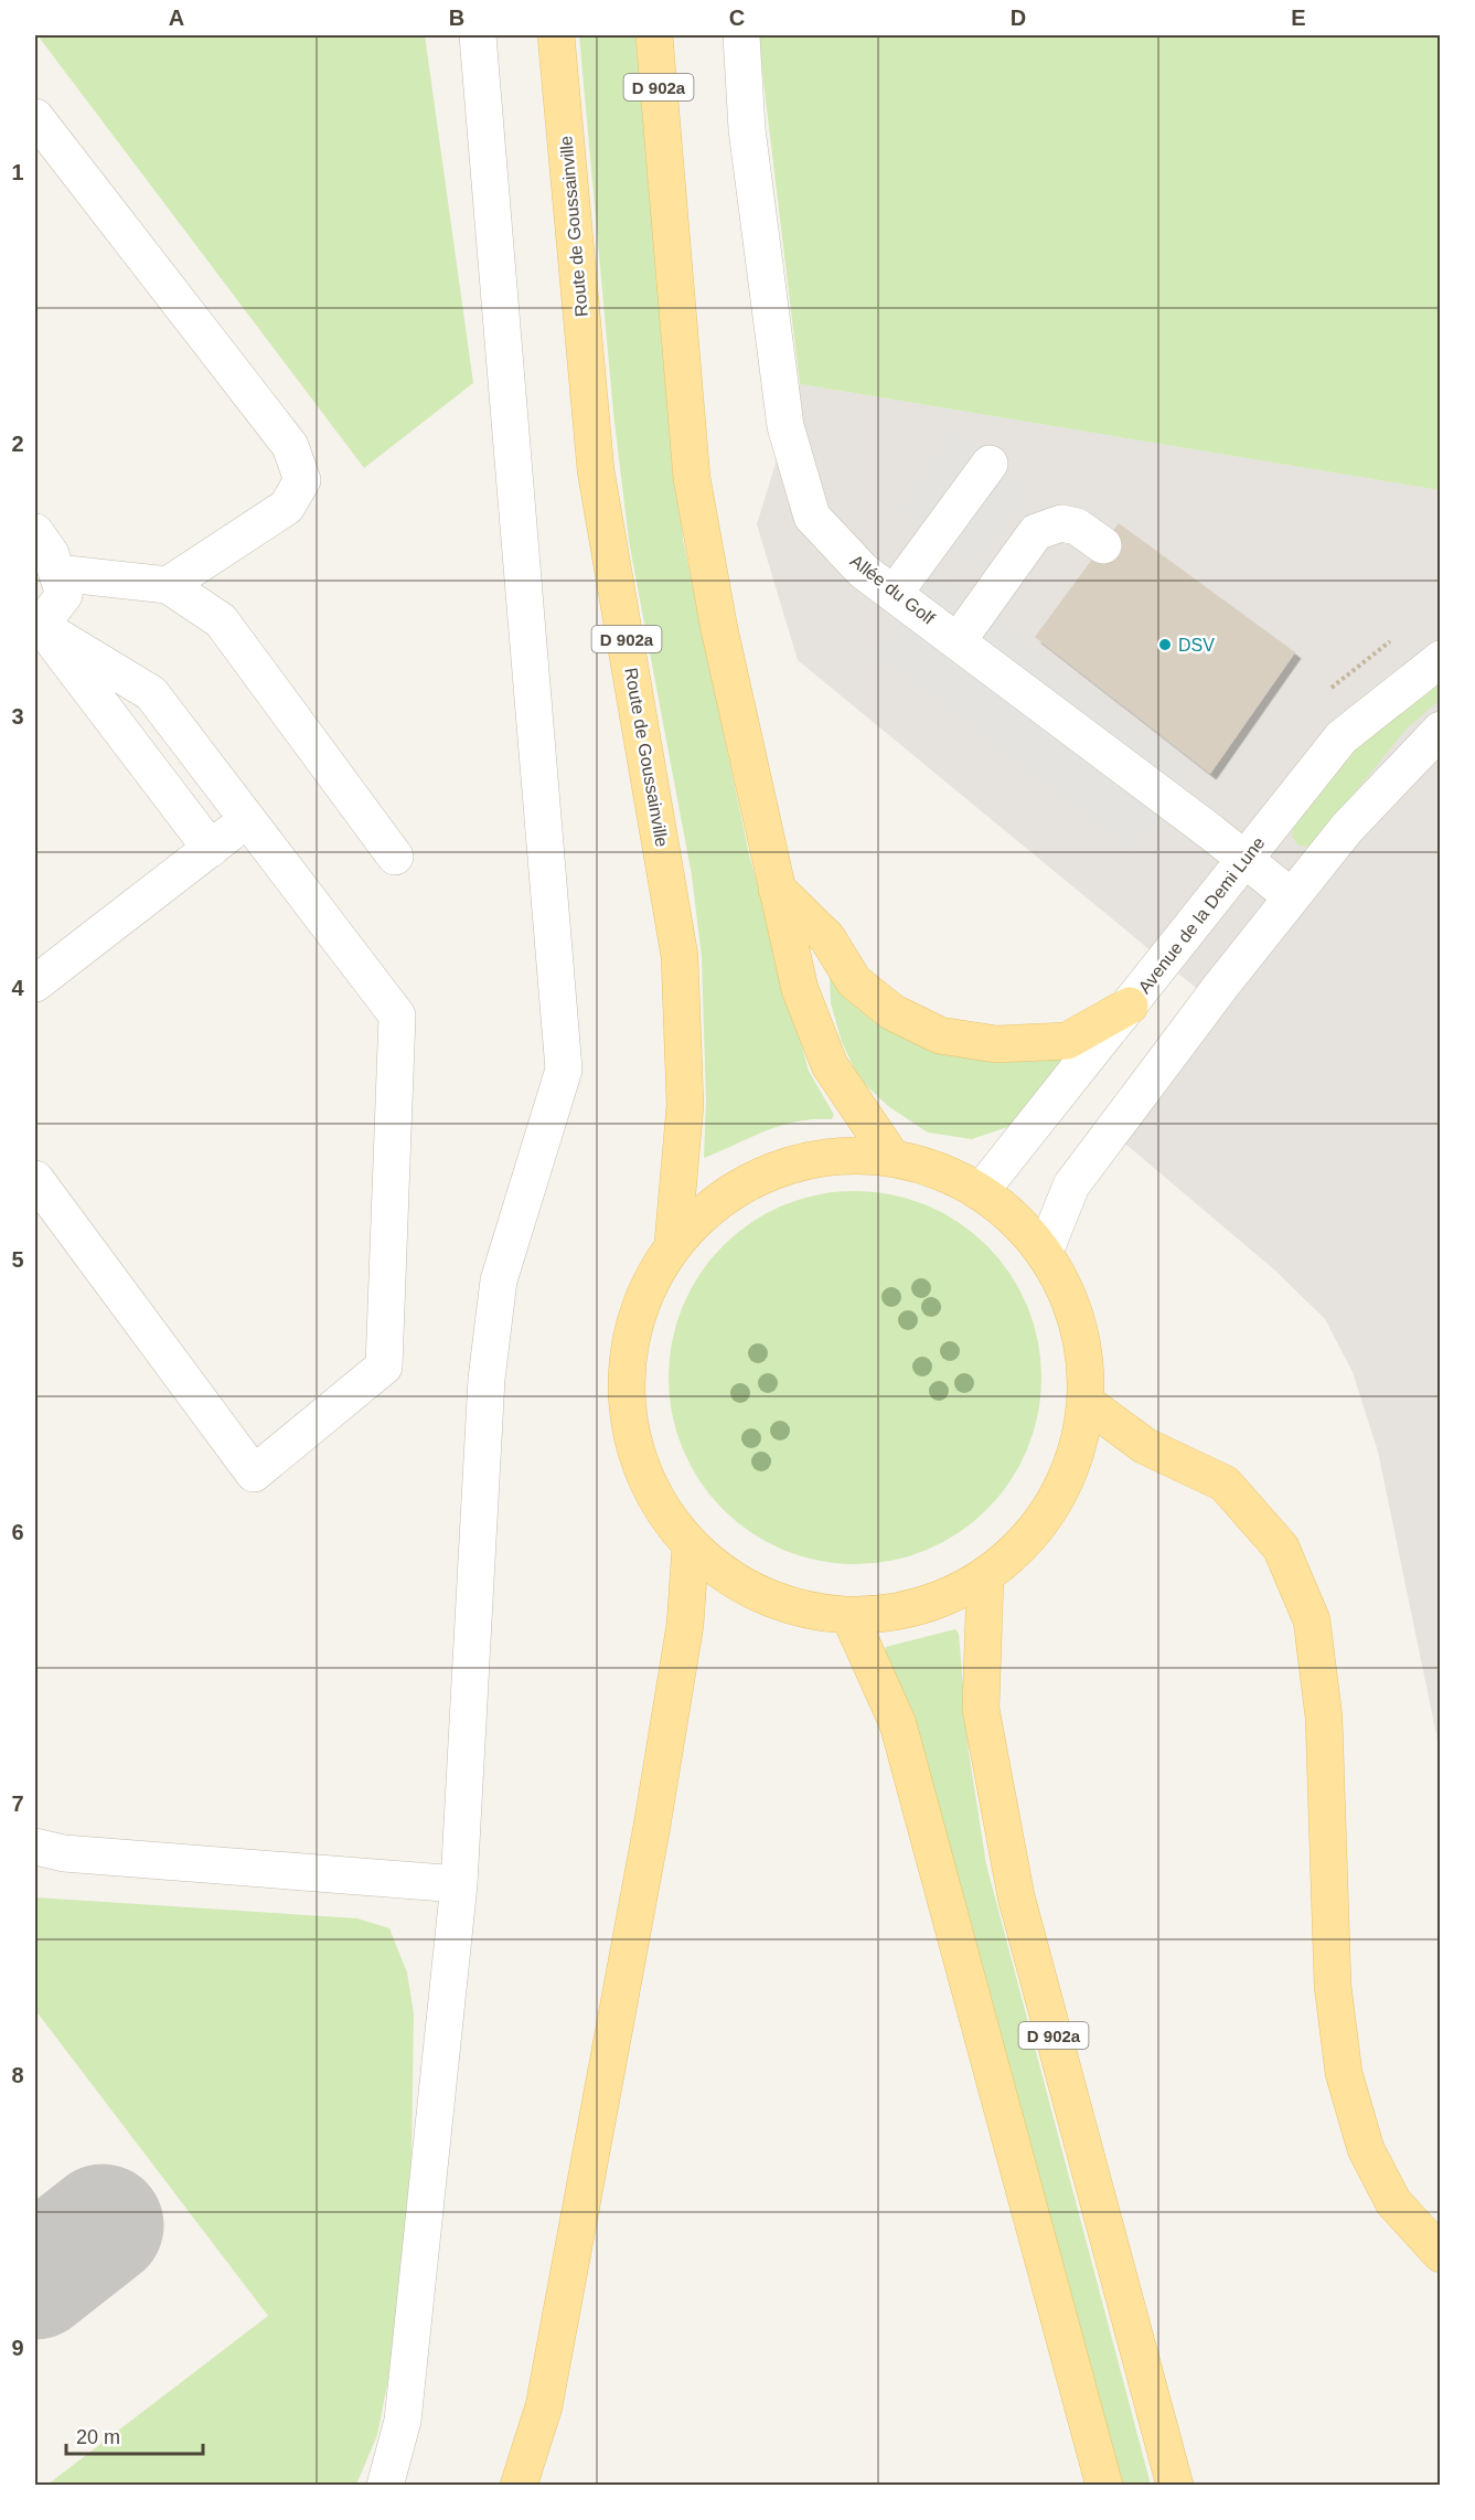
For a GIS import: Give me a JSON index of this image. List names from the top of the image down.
{
  "streets": {
    "main road": ["D 902a", "Route de Goussainville"],
    "street": ["Allée du Golf", "Avenue de la Demi Lune"]
  },
  "crossings": [
    ["Allée du Golf", "Avenue de la Demi Lune"]
  ],
  "places": ["DSV"],
  "scale_bar": "20 m",
  "grid": {
    "columns": [
      "A",
      "B",
      "C",
      "D",
      "E"
    ],
    "rows": [
      "1",
      "2",
      "3",
      "4",
      "5",
      "6",
      "7",
      "8",
      "9"
    ]
  }
}
